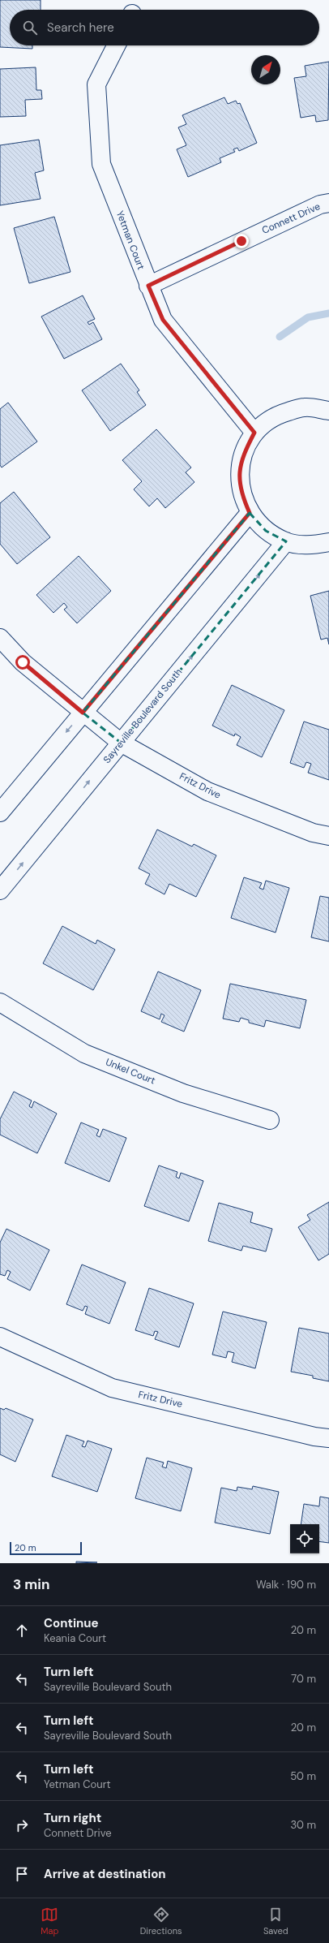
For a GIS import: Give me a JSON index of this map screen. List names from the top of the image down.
{
  "streets": {
    "street": [
      "Connett Drive",
      "Yetman Court",
      "Sayreville Boulevard South",
      "Fritz Drive",
      "Unkel Court"
    ]
  },
  "crossings": [
    ["Connett Drive", "Yetman Court"],
    ["Sayreville Boulevard South", "Fritz Drive"]
  ],
  "scale_bar": "20 m",
  "north": "top right",
  "page": {
    "search": "Search here",
    "scale": "20 m",
    "heading": ["3 min", "Walk · 190 m"],
    "list": [
      ["Continue", "Keania Court", "20 m"],
      ["Turn left", "Sayreville Boulevard South", "70 m"],
      ["Turn left", "Sayreville Boulevard South", "20 m"],
      ["Turn left", "Yetman Court", "50 m"],
      ["Turn right", "Connett Drive", "30 m"],
      "Arrive at destination"
    ],
    "nav": ["Map", "Directions", "Saved"]
  }
}
